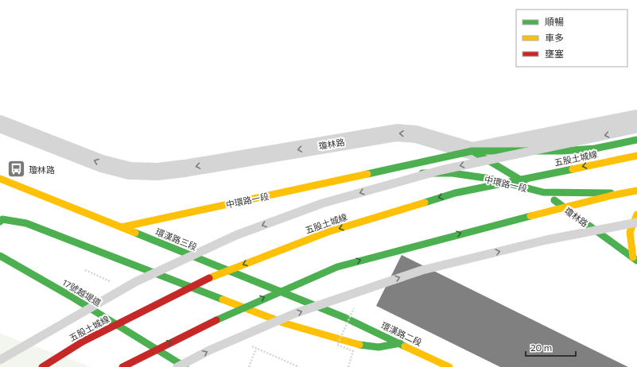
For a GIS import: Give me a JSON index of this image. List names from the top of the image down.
{
  "streets": {
    "main road": [
      "瓊林路",
      "五股土城線",
      "中環路一段",
      "環漢路三段",
      "17號越堤道",
      "環漢路二段"
    ]
  },
  "crossings": [
    ["瓊林路", "中環路一段"],
    ["中環路一段", "環漢路三段"],
    ["環漢路三段", "環漢路二段"]
  ],
  "one_way": ["瓊林路"],
  "places": {
    "bus stop": ["瓊林路"]
  },
  "legend": ["順暢", "車多", "壅塞"],
  "scale_bar": "20 m"
}
